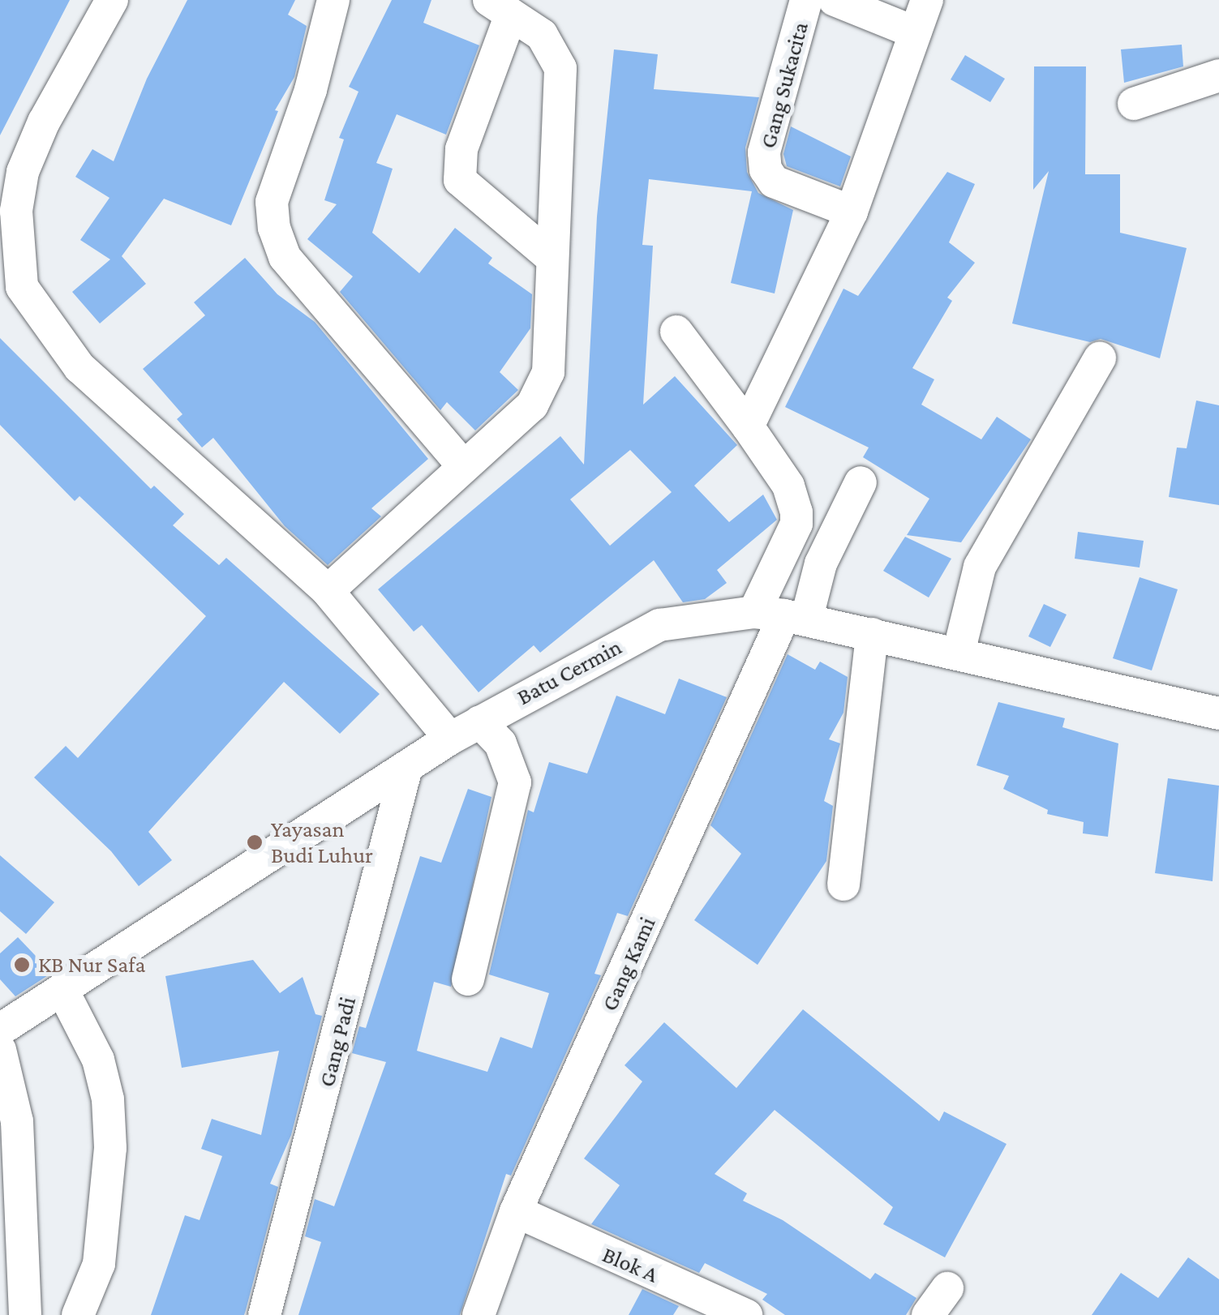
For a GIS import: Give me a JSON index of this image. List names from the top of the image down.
{
  "streets": {
    "street": [
      "Gang Sukacita",
      "Batu Cermin",
      "Gang Kami",
      "Gang Padi",
      "Blok A"
    ]
  },
  "crossings": [
    ["Batu Cermin", "Gang Kami"],
    ["Batu Cermin", "Gang Padi"],
    ["Gang Kami", "Blok A"]
  ],
  "places": ["Yayasan Budi Luhur", "KB Nur Safa"]
}
